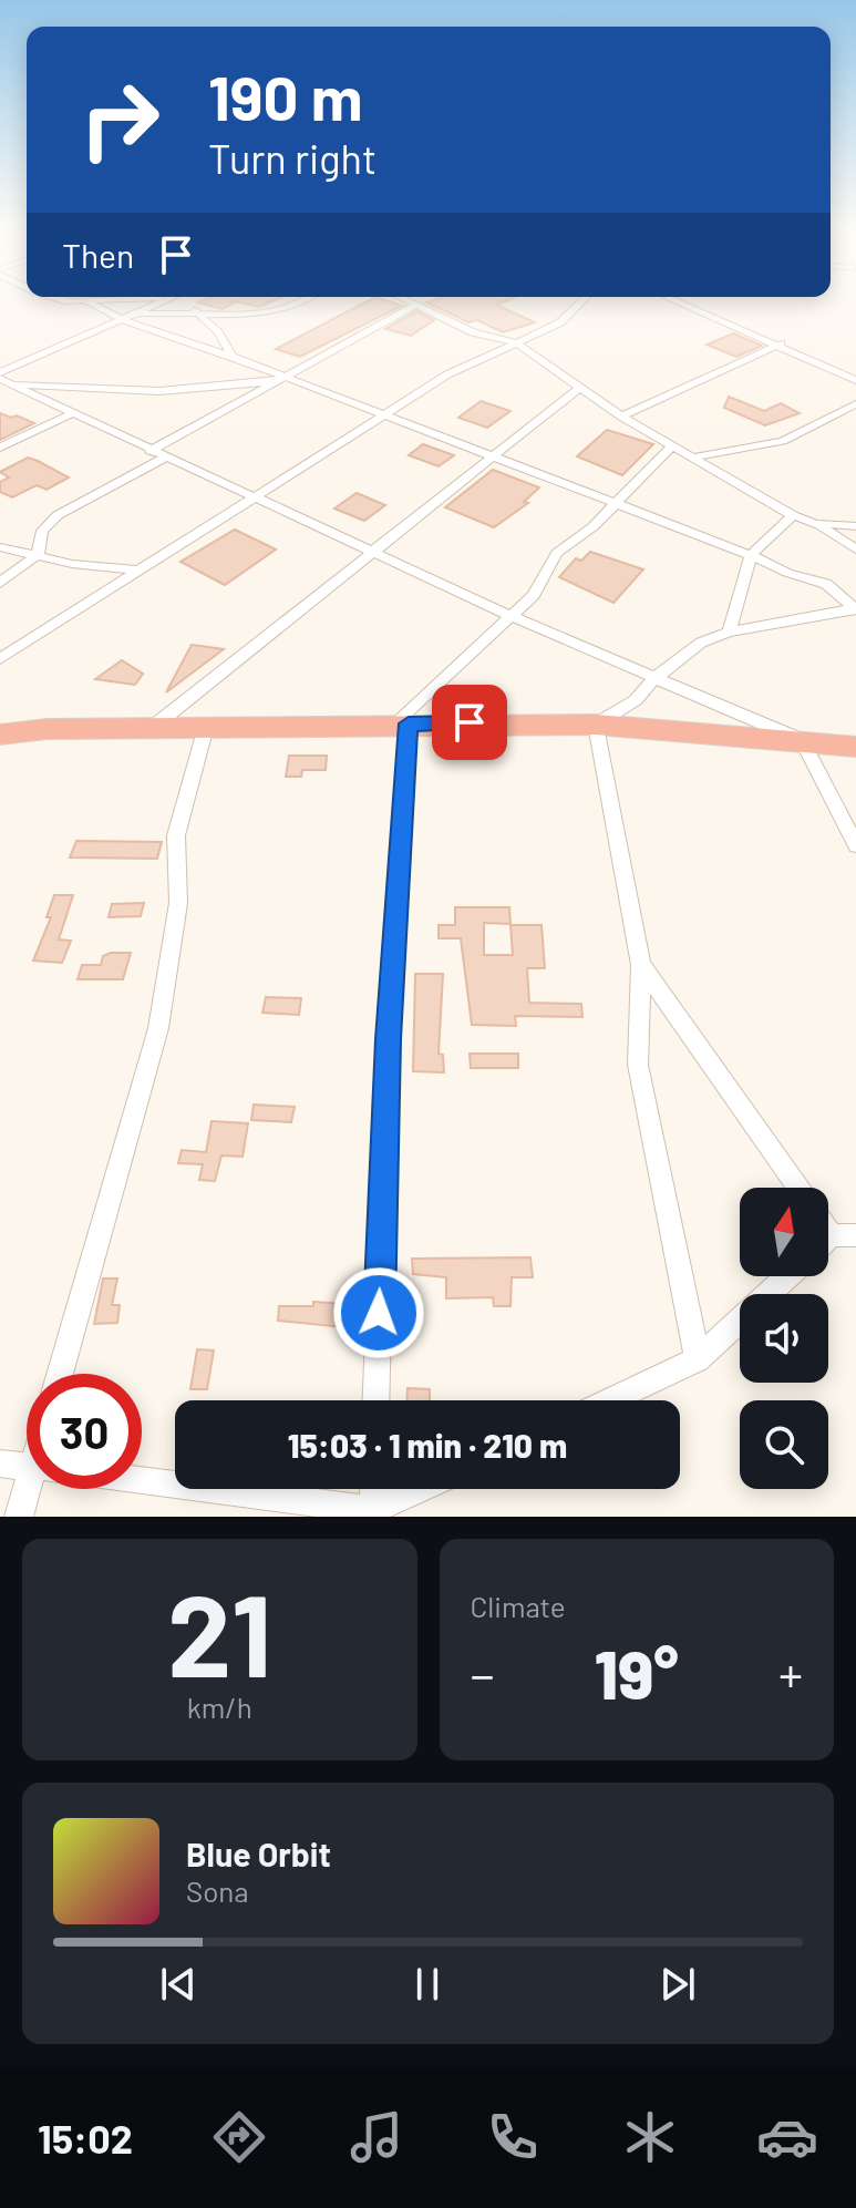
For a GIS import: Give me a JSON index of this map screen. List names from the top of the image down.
{
  "north": "top",
  "page": {
    "turn": ["190 m", "Turn right"],
    "then": "Then",
    "limit": "30",
    "trip": "15:03 · 1 min · 210 m",
    "tile": [
      ["21", "km/h"],
      "Climate"
    ],
    "heat": ["−", "19°", "+"],
    "song": ["Blue Orbit", "Sona"],
    "tabs": "15:02"
  }
}
